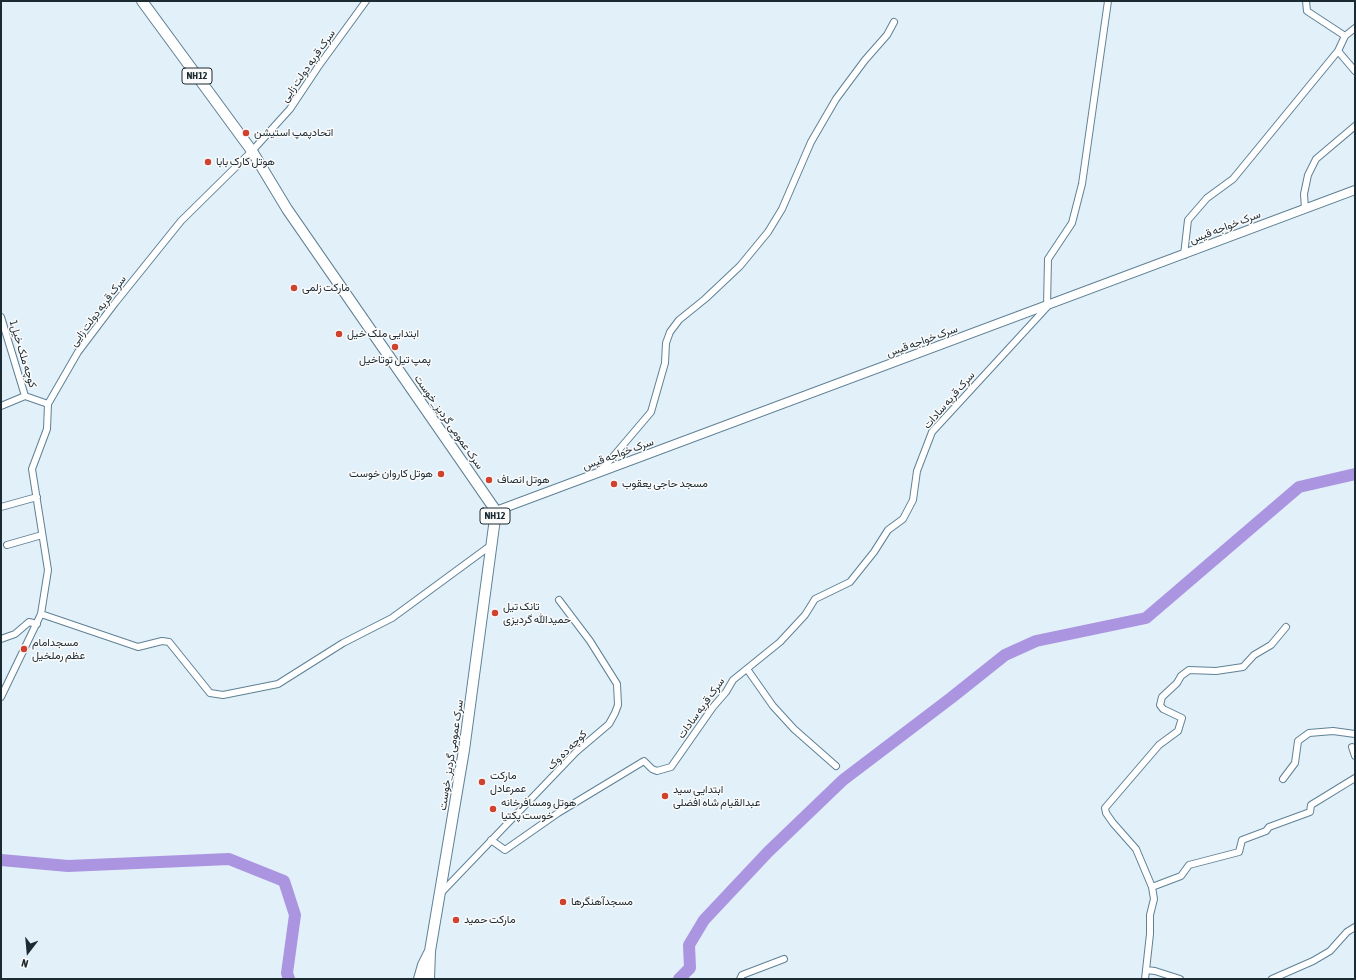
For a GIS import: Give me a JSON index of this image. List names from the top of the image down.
{
  "streets": {
    "highway": ["NH12", "سرک عمومی گردیز_خوست"],
    "street": [
      "سرک قریه دولت زایی",
      "سرک خواجه قیس",
      "کوچه ملک خیل1",
      "سرک قریه سادات",
      "کوچه ده وک"
    ]
  },
  "crossings": [
    ["سرک قریه دولت زایی", "سرک عمومی گردیز_خوست"],
    ["سرک خواجه قیس", "سرک قریه سادات"],
    ["سرک خواجه قیس", "سرک عمومی گردیز_خوست"],
    ["سرک قریه سادات", "کوچه ده وک"],
    ["سرک عمومی گردیز_خوست", "کوچه ده وک"]
  ],
  "places": [
    "اتحادپمپ استیشن",
    "هوتل کارک بابا",
    "مارکت زلمی",
    "ابتدایی ملک خیل",
    "پمپ تیل توتاخیل",
    "هوتل کاروان خوست",
    "هوتل انصاف",
    "مسجد حاجی یعقوب",
    "تانک تیل حمیدالله گردیزی",
    "مسجدامام عظم رملخیل",
    "مارکت عمرعادل",
    "ابتدایی سید عبدالقیام شاه افضلی",
    "هوتل ومسافرخانه خوست پکتیا",
    "مسجدآهنگرها",
    "مارکت حمید"
  ],
  "north": "bottom"
}
